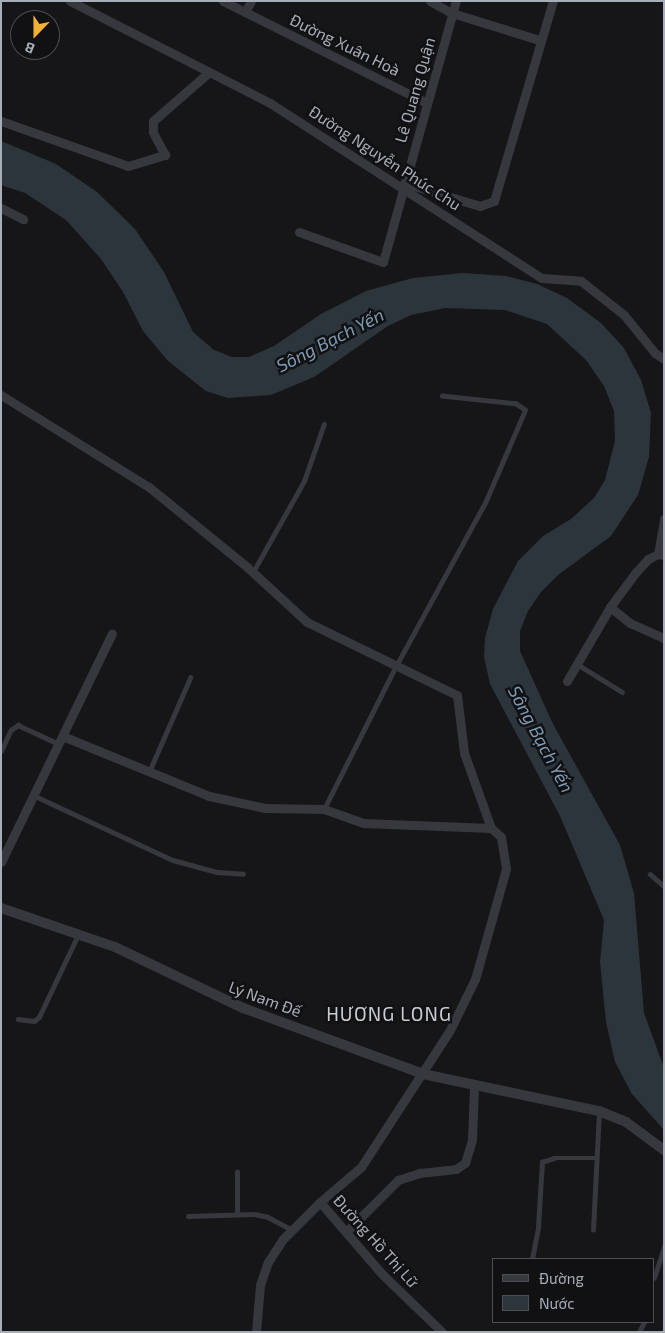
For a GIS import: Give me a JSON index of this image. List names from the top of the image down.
{
  "streets": {
    "street": [
      "Đường Xuân Hoà",
      "Lê Quang Quận",
      "Đường Nguyễn Phúc Chu",
      "Lý Nam Đế",
      "Đường Hồ Thị Lữ"
    ]
  },
  "crossings": [
    ["Đường Xuân Hoà", "Lê Quang Quận"],
    ["Lê Quang Quận", "Đường Nguyễn Phúc Chu"],
    ["Lý Nam Đế", "Đường Hồ Thị Lữ"]
  ],
  "districts": ["HƯƠNG LONG"],
  "water": ["Sông Bạch Yến"],
  "legend": ["Đường", "Nước"],
  "north": "bottom"
}
